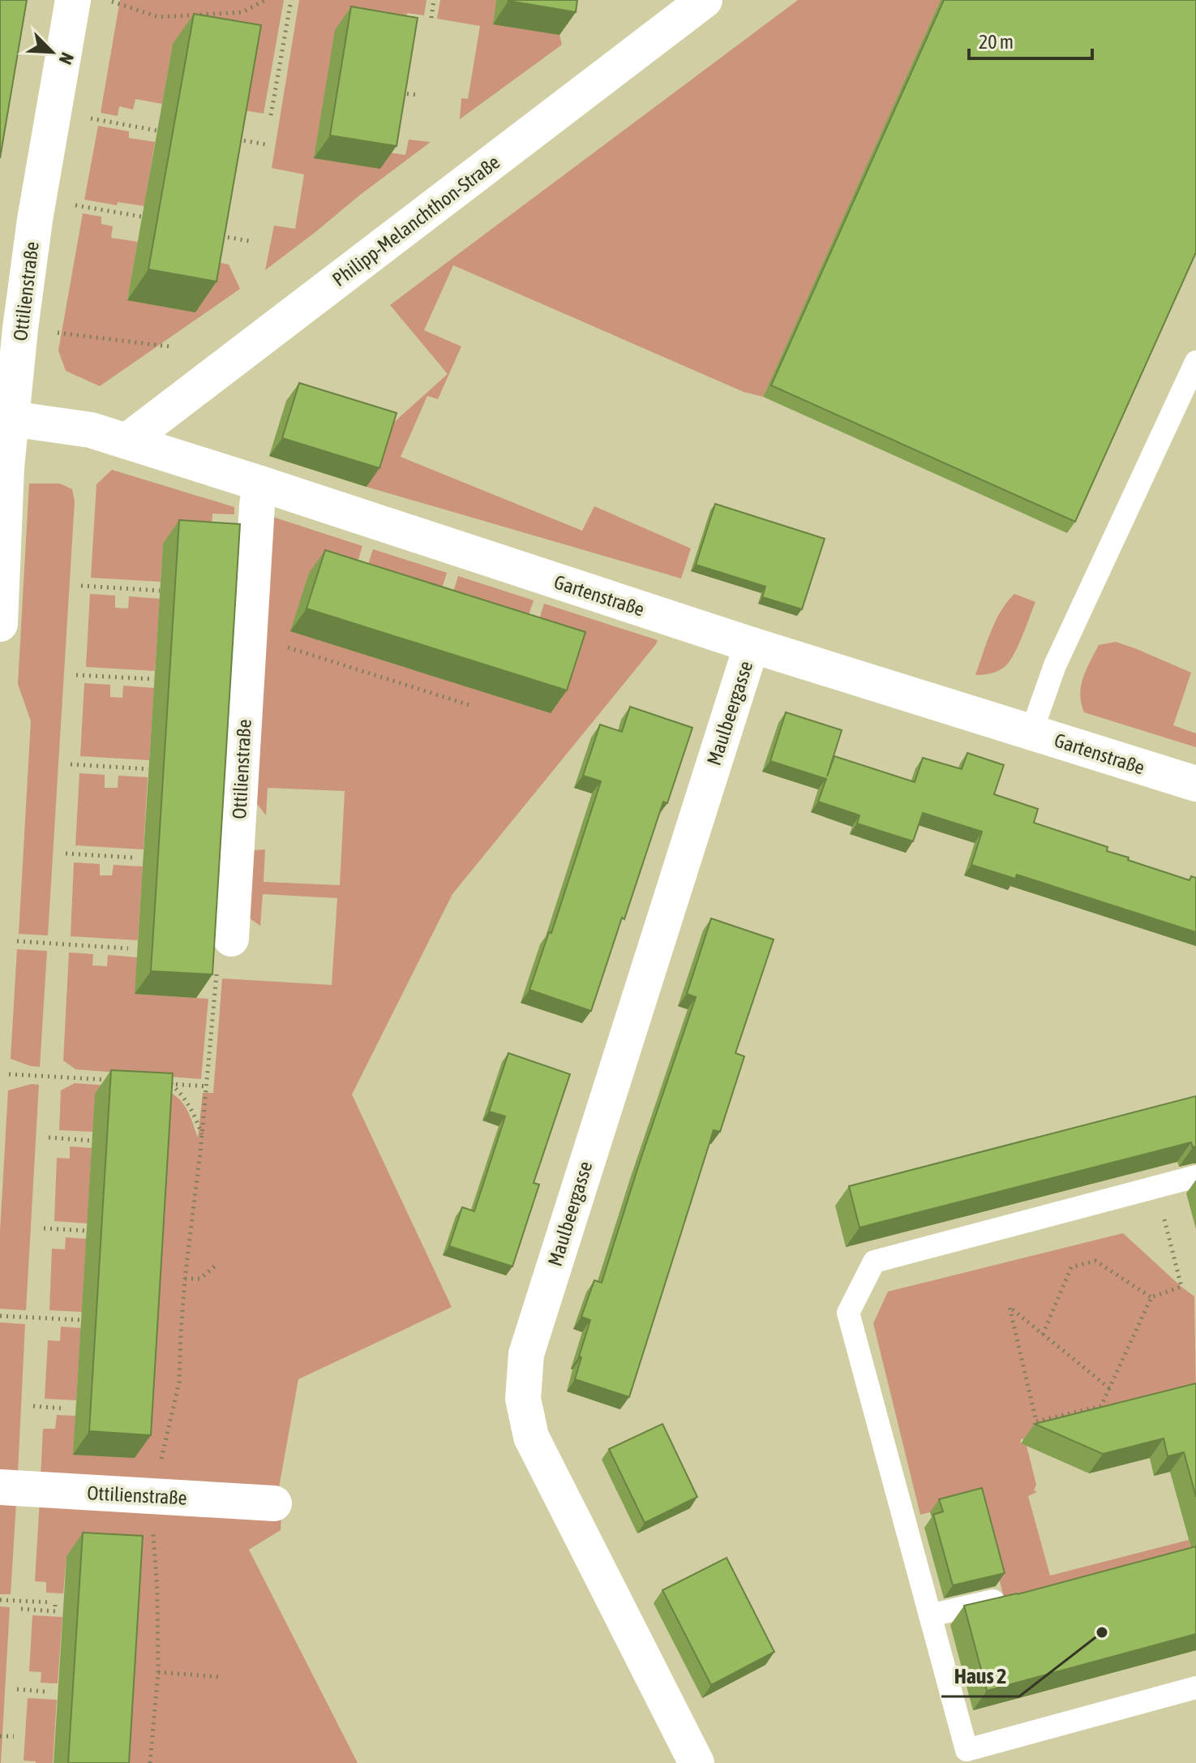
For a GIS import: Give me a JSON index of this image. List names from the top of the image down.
{
  "streets": {
    "street": [
      "Philipp-Melanchthon-Straße",
      "Ottilienstraße",
      "Gartenstraße",
      "Maulbeergasse"
    ]
  },
  "crossings": [
    ["Philipp-Melanchthon-Straße", "Gartenstraße"],
    ["Ottilienstraße", "Gartenstraße"],
    ["Gartenstraße", "Maulbeergasse"]
  ],
  "places": ["Haus 2"],
  "scale_bar": "20 m",
  "north": "bottom right"
}
